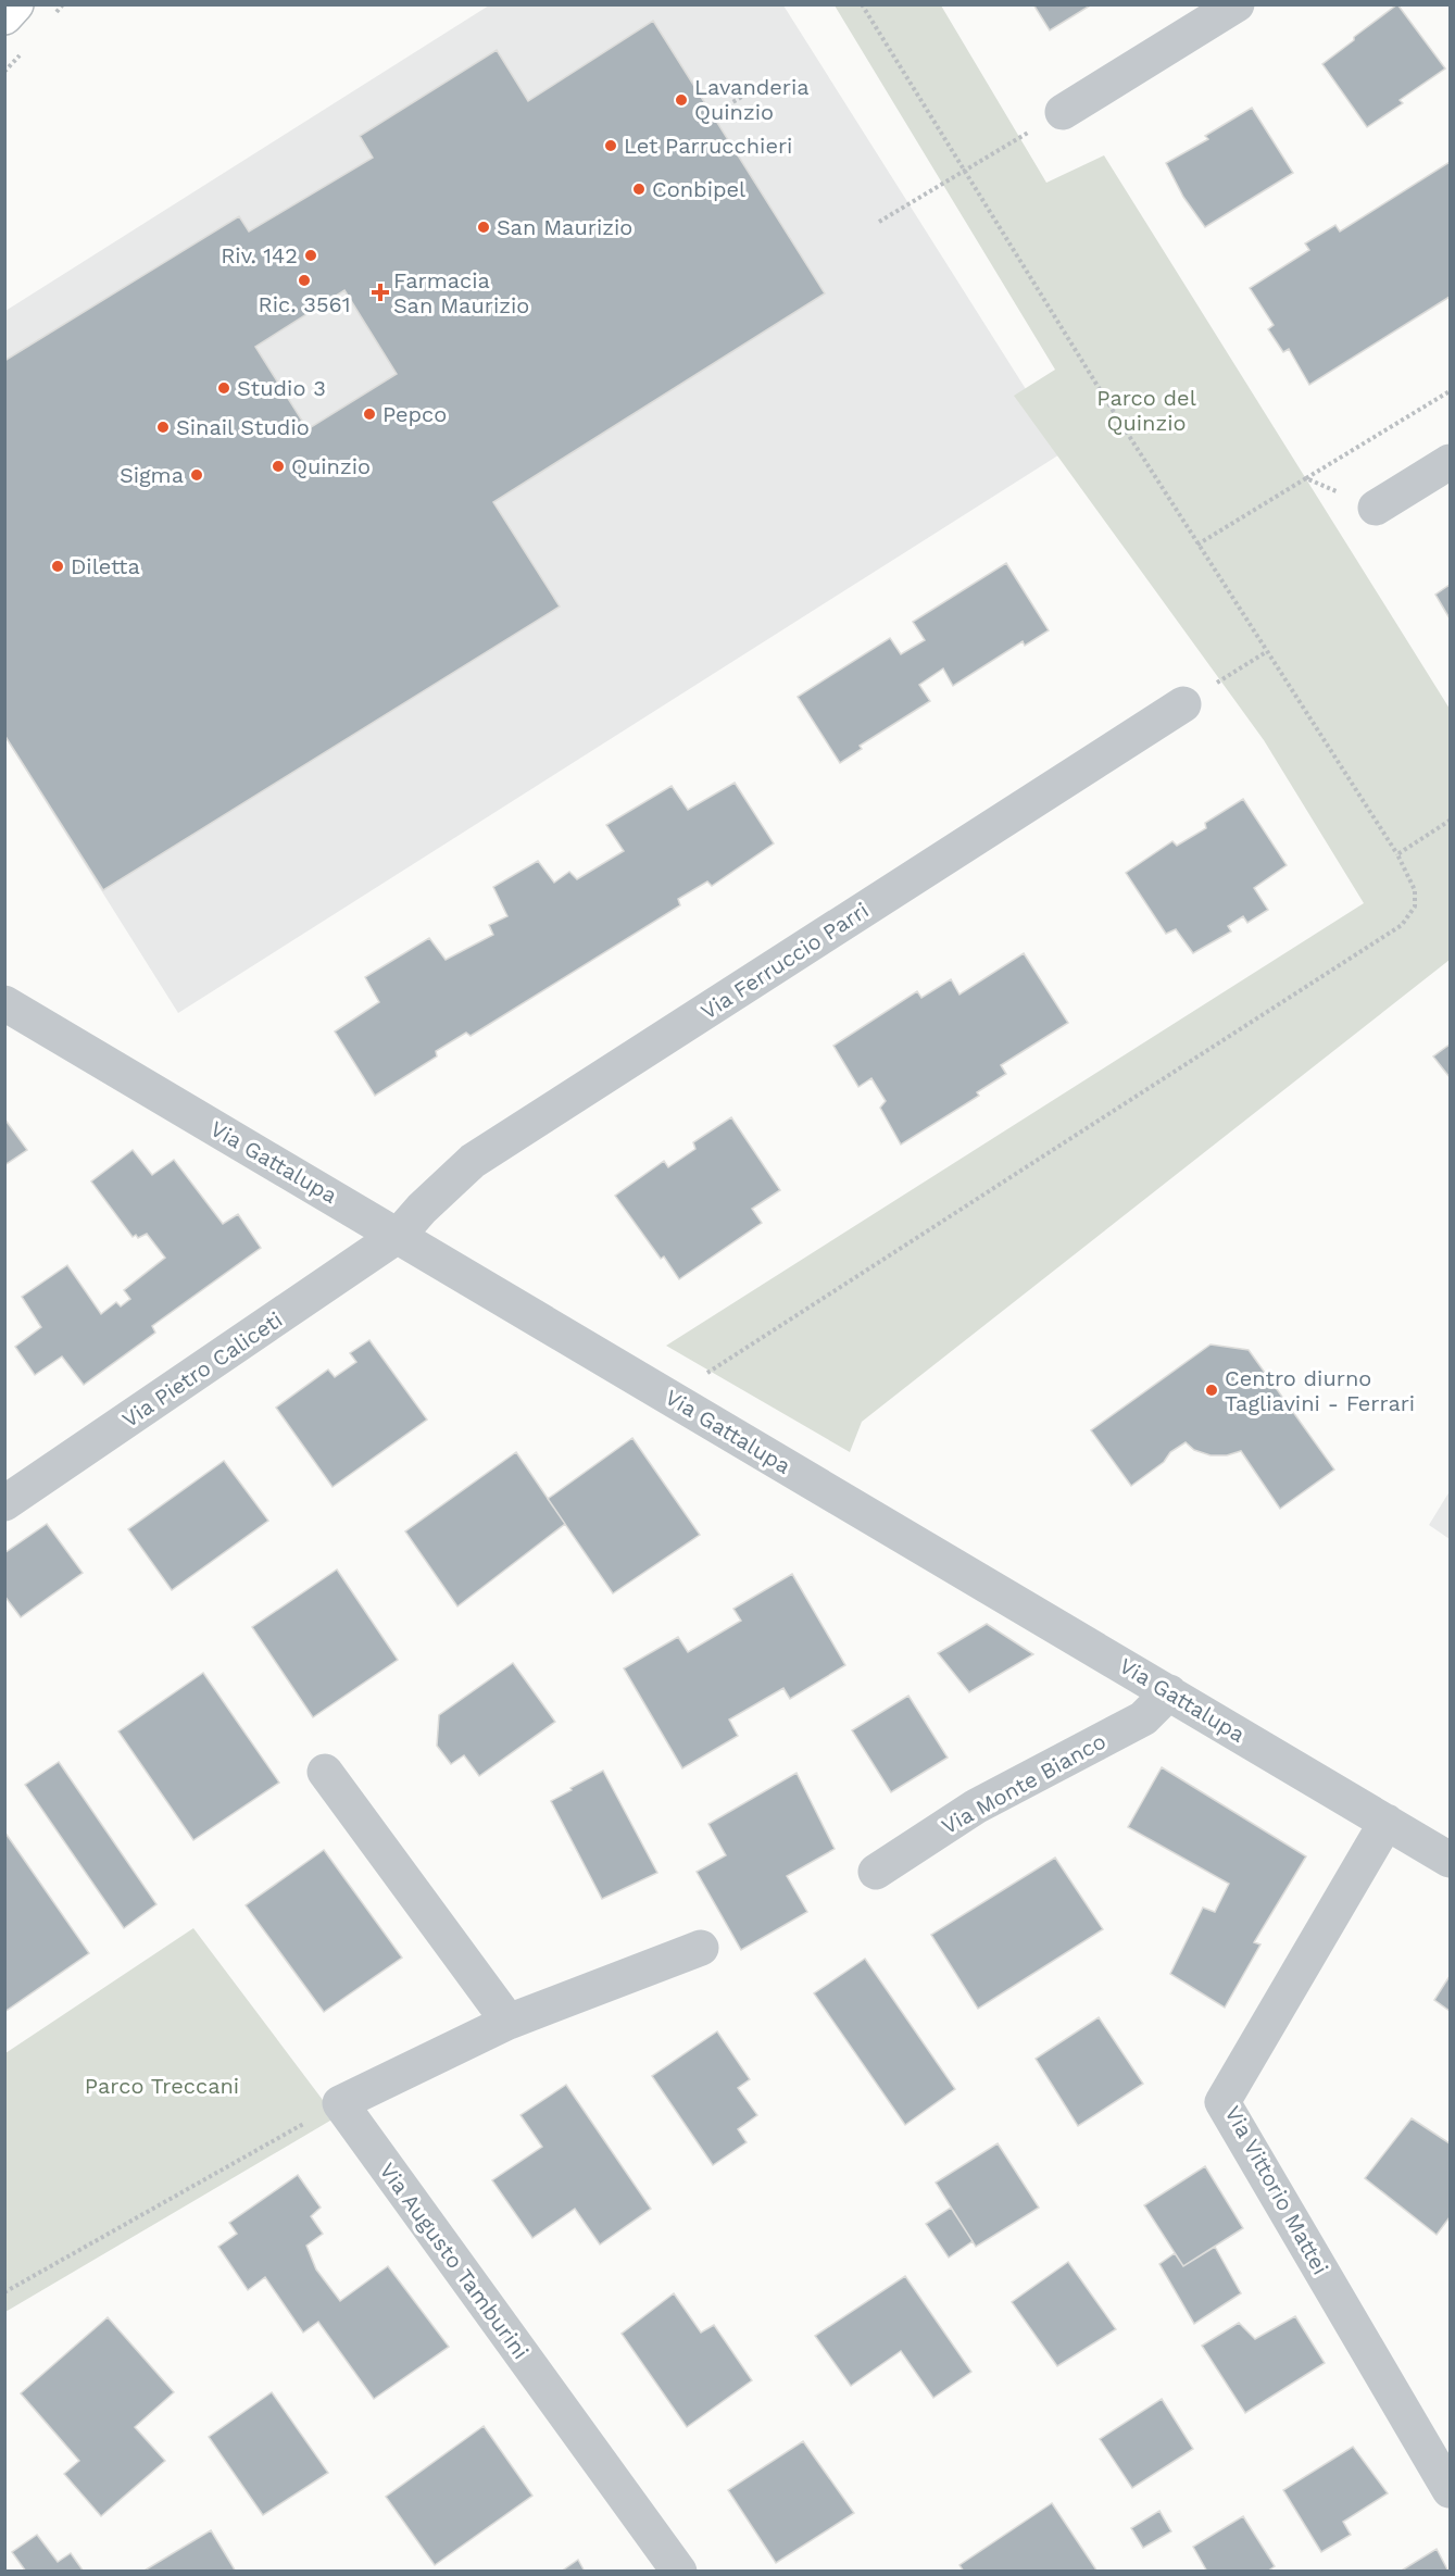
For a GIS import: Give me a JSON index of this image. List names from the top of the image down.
{
  "streets": {
    "street": [
      "Via Ferruccio Parri",
      "Via Gattalupa",
      "Via Pietro Caliceti",
      "Via Monte Bianco",
      "Via Vittorio Mattei",
      "Via Augusto Tamburini"
    ]
  },
  "crossings": [
    ["Via Ferruccio Parri", "Via Gattalupa"],
    ["Via Ferruccio Parri", "Via Pietro Caliceti"],
    ["Via Gattalupa", "Via Pietro Caliceti"],
    ["Via Gattalupa", "Via Monte Bianco"],
    ["Via Gattalupa", "Via Vittorio Mattei"]
  ],
  "parks": ["Parco del Quinzio", "Parco Treccani"],
  "places": {
    "other": [
      "Lavanderia Quinzio",
      "Let Parrucchieri",
      "Conbipel",
      "San Maurizio",
      "Riv. 142",
      "Ric. 3561",
      "Studio 3",
      "Pepco",
      "Sinail Studio",
      "Quinzio",
      "Sigma",
      "Diletta",
      "Centro diurno Tagliavini - Ferrari"
    ],
    "health": ["Farmacia San Maurizio"]
  }
}
